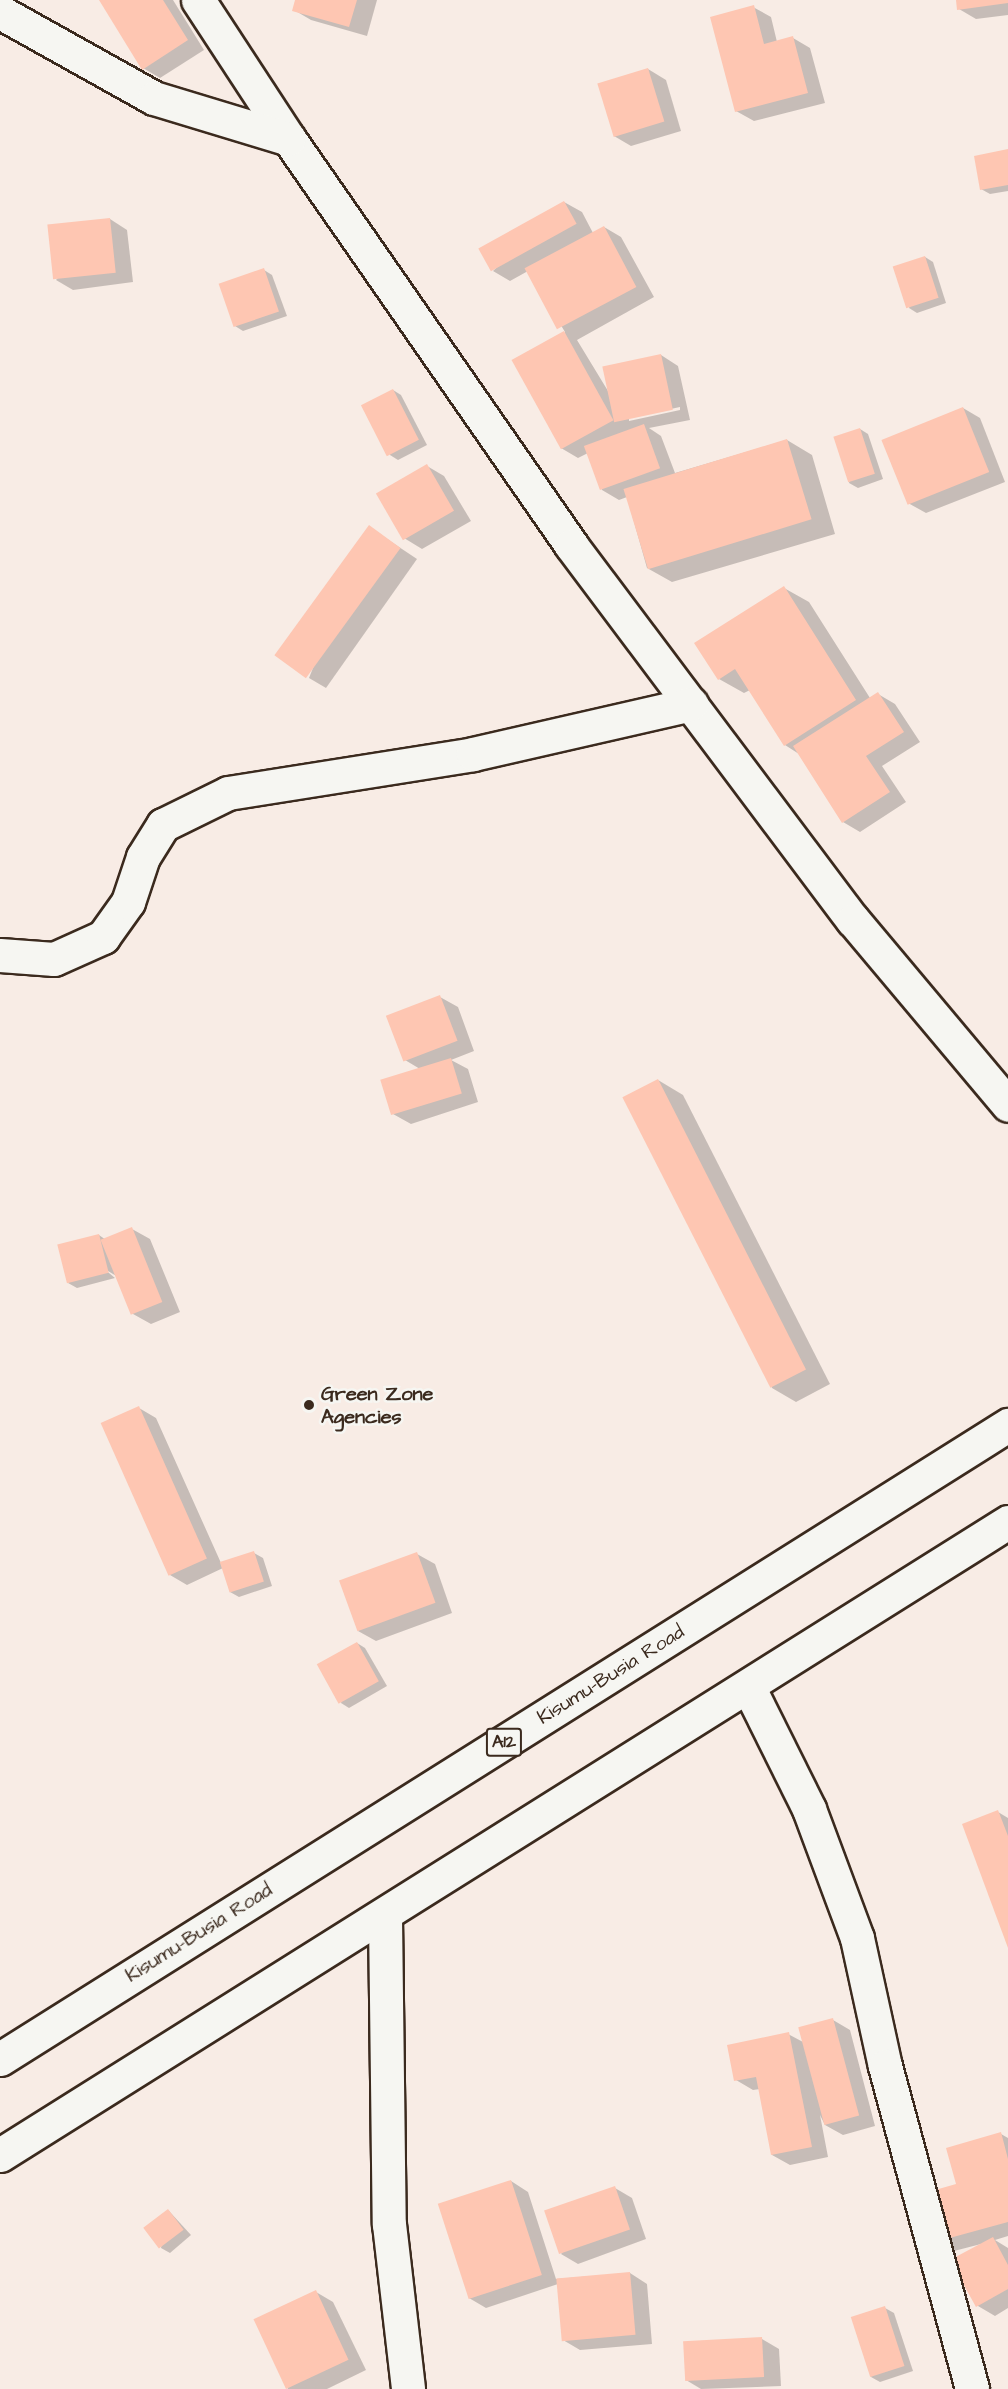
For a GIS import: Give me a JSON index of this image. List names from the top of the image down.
{
  "streets": {
    "main road": ["Kisumu-Busia Road", "A12"]
  },
  "places": ["Green Zone Agencies"]
}
